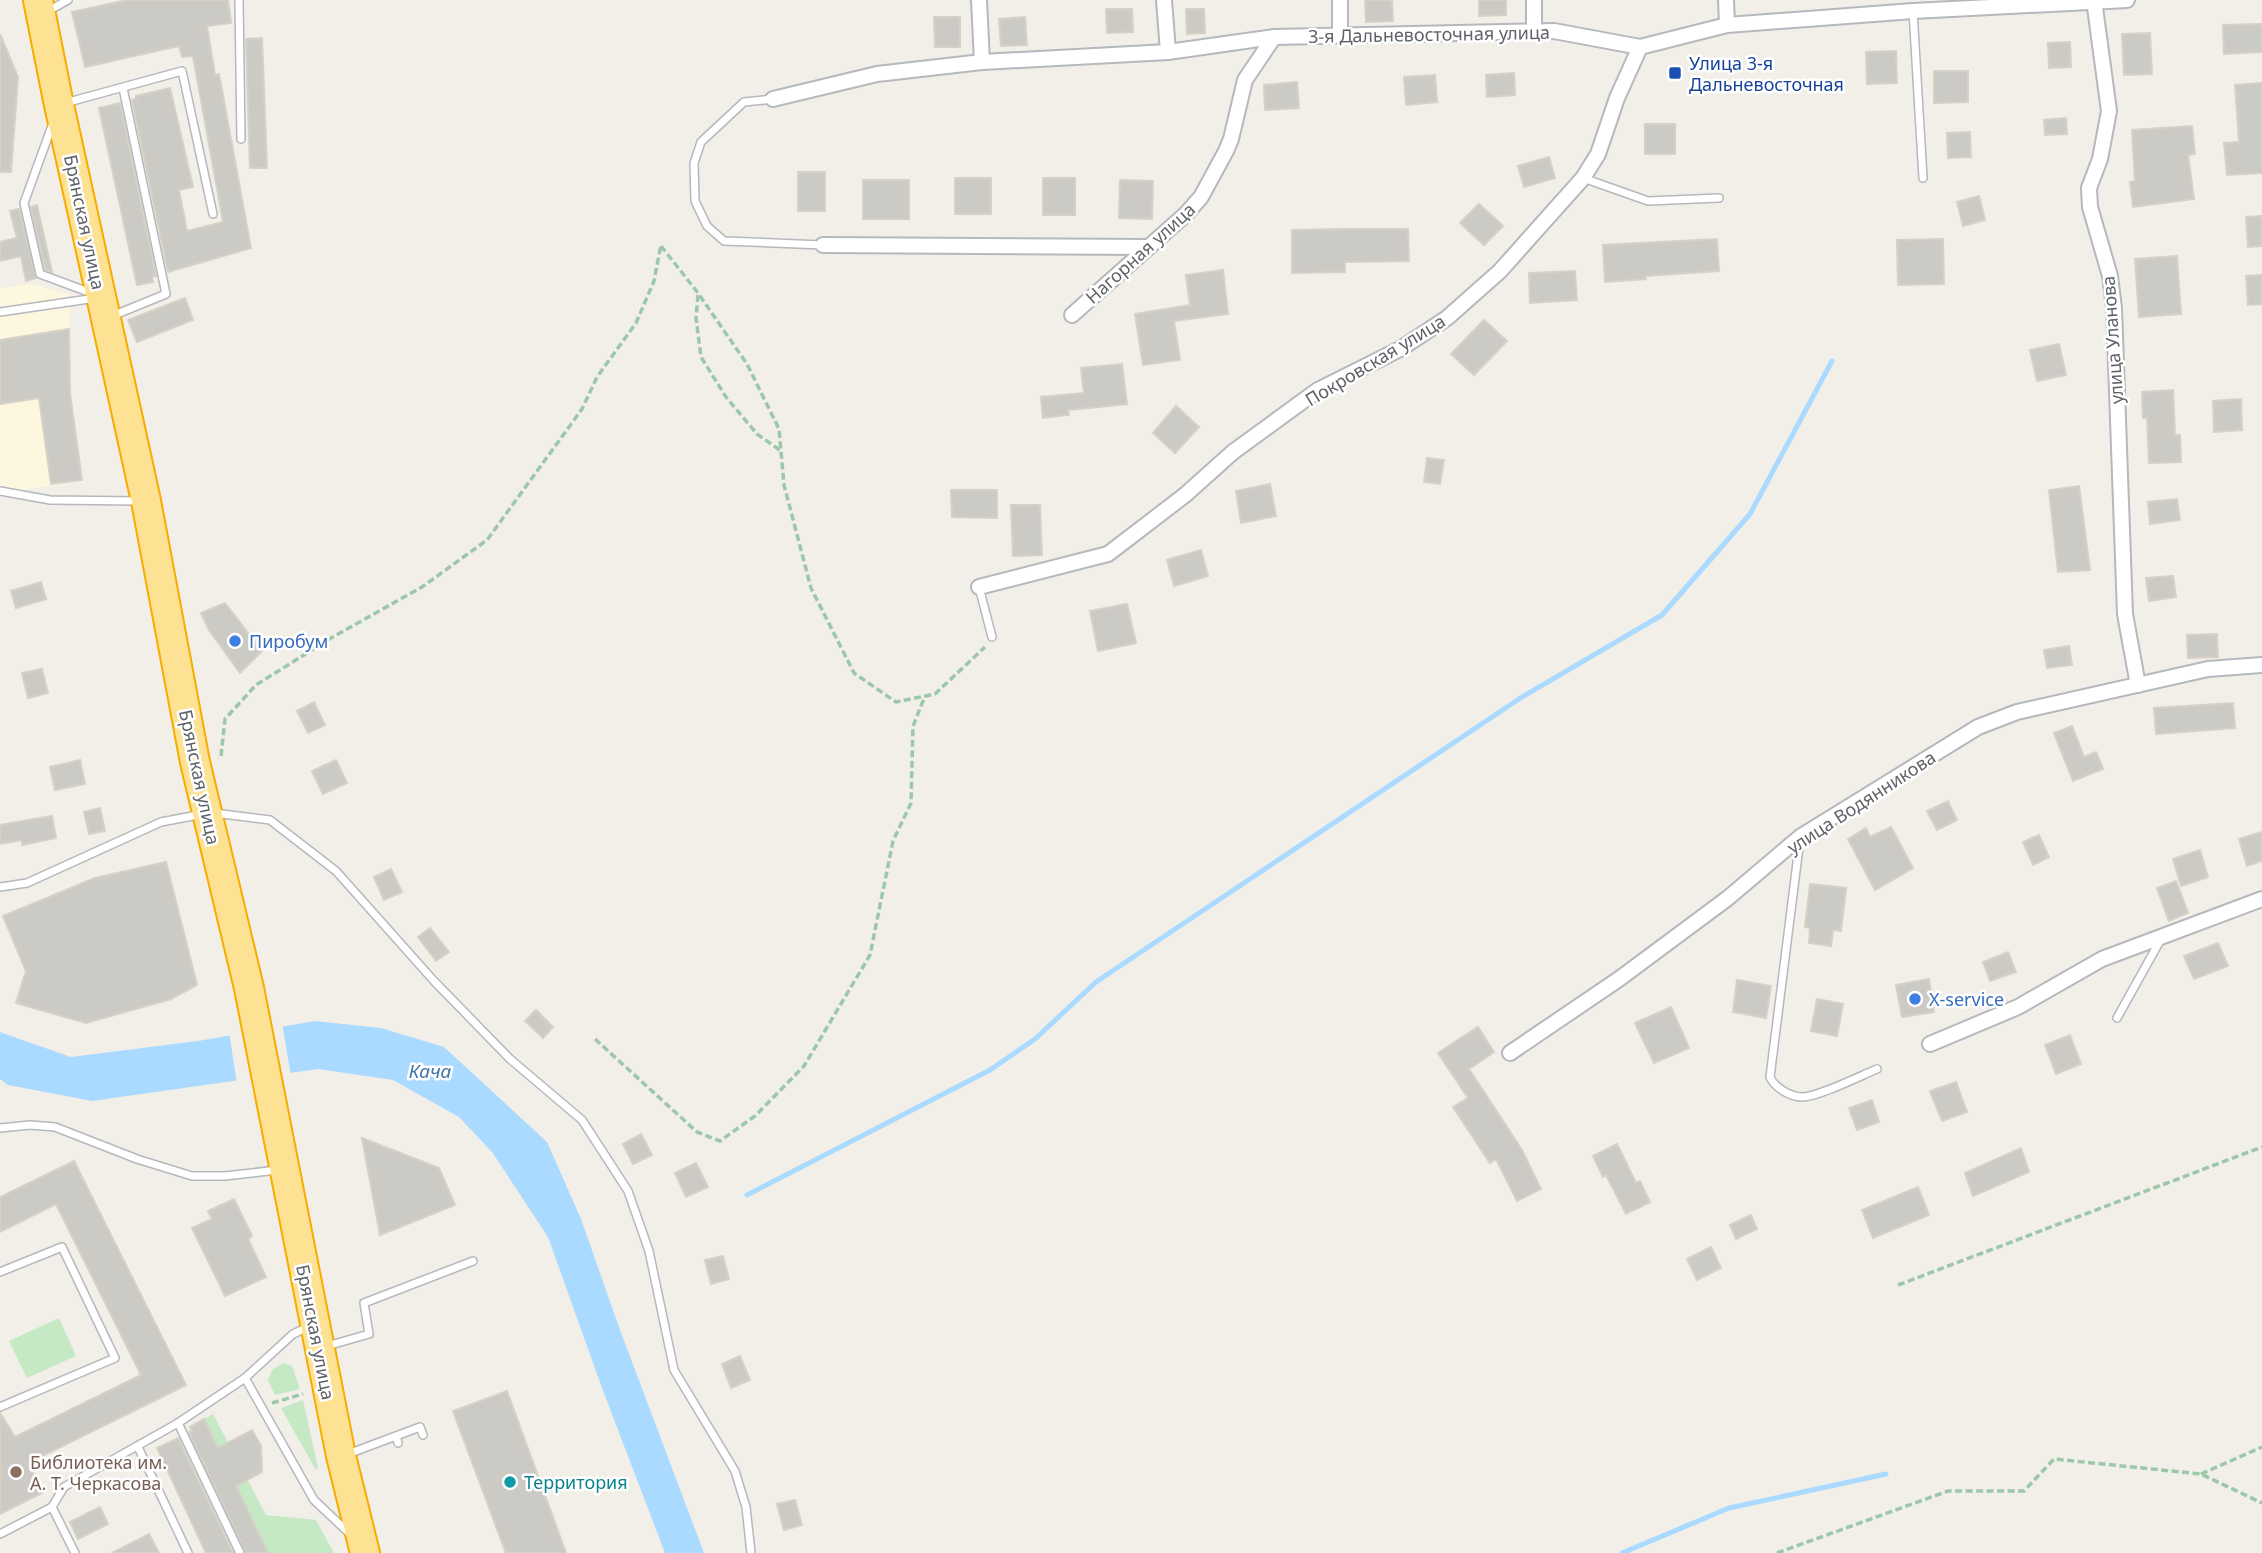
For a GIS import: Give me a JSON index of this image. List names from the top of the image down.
{
  "streets": {
    "highway": ["Брянская улица"],
    "street": [
      "3-я Дальневосточная улица",
      "Нагорная улица",
      "улица Уланова",
      "Покровская улица",
      "улица Водянникова"
    ]
  },
  "crossings": [
    ["3-я Дальневосточная улица", "Нагорная улица"],
    ["3-я Дальневосточная улица", "улица Уланова"],
    ["3-я Дальневосточная улица", "Покровская улица"],
    ["улица Уланова", "улица Водянникова"]
  ],
  "water": ["Кача"],
  "places": {
    "transit": ["Улица 3-я Дальневосточная"],
    "other": [
      "Пиробум",
      "X-service",
      "Библиотека им. А. Т. Черкасова",
      "Территория"
    ]
  }
}
